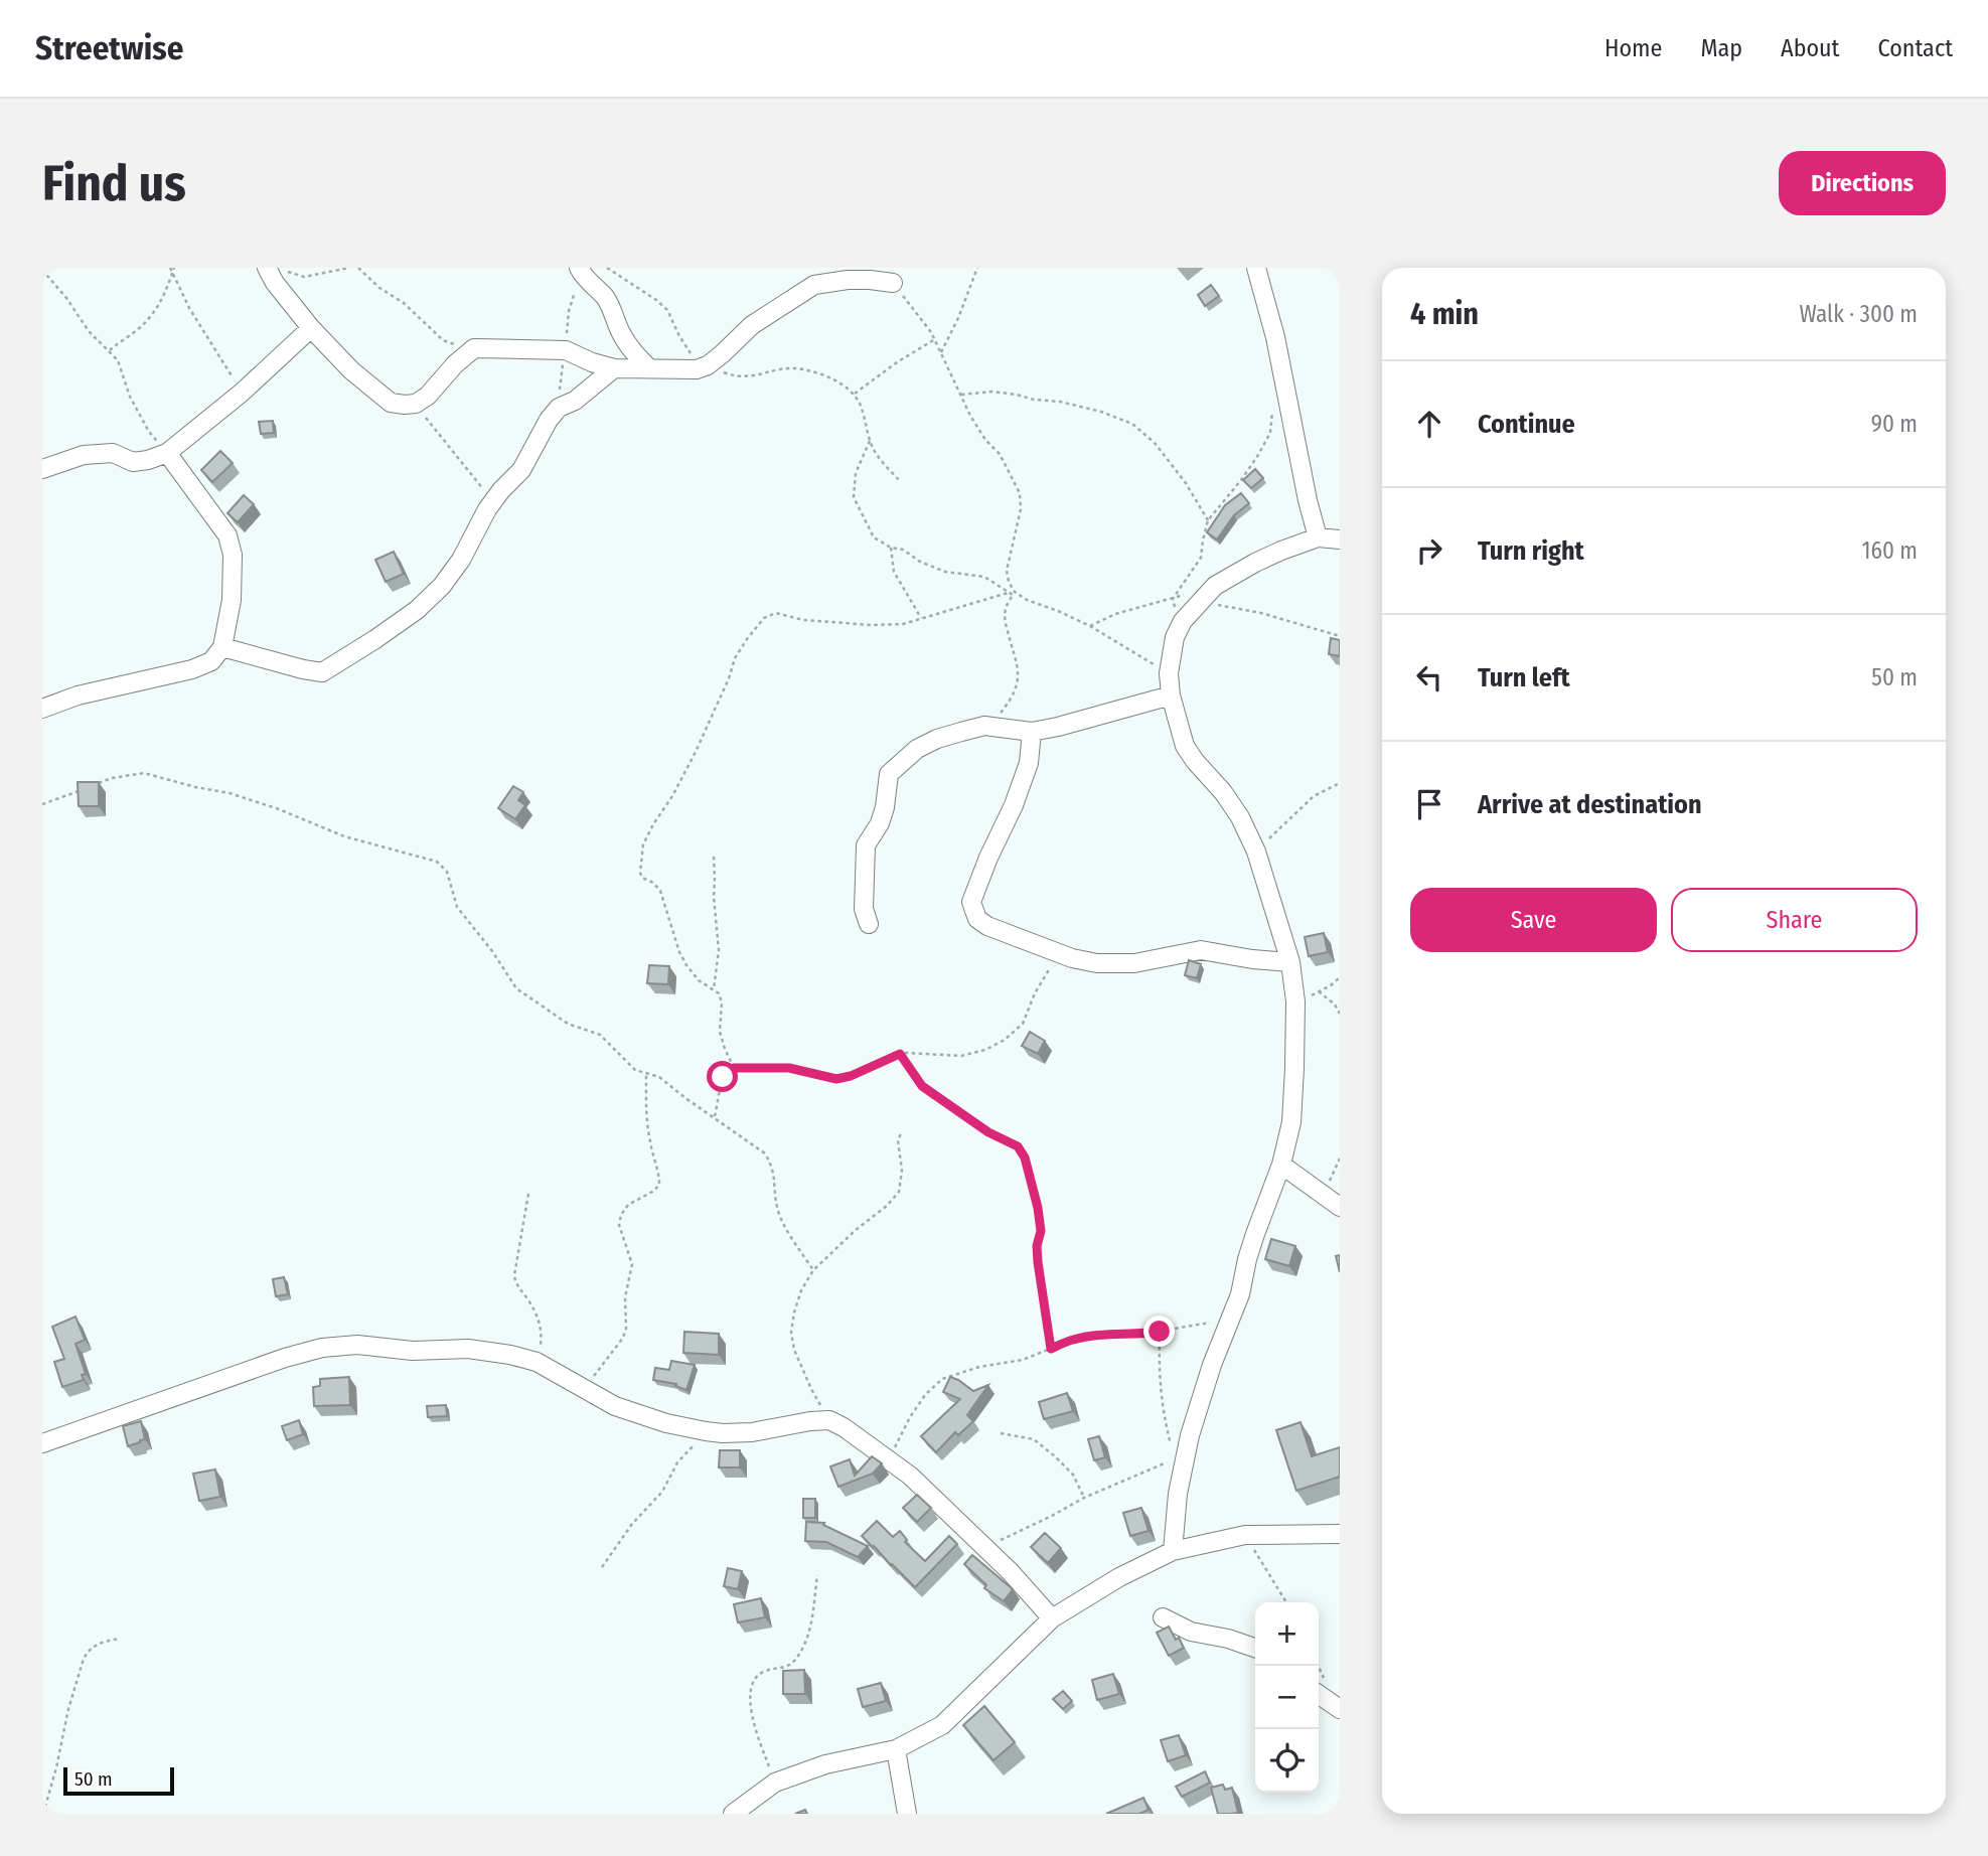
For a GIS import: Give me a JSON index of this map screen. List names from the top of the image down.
{
  "scale_bar": "50 m",
  "page": {
    "header": "Streetwise",
    "nav": [
      "Home",
      "Map",
      "About",
      "Contact"
    ],
    "buttons": [
      "Directions",
      ["Save", "Share"]
    ],
    "title": "Find us",
    "heading": ["4 min", "Walk · 300 m"],
    "list": [
      ["Continue", "90 m"],
      ["Turn right", "160 m"],
      ["Turn left", "50 m"],
      "Arrive at destination"
    ],
    "map_buttons": ["+", "−"],
    "scale": "50 m"
  }
}
